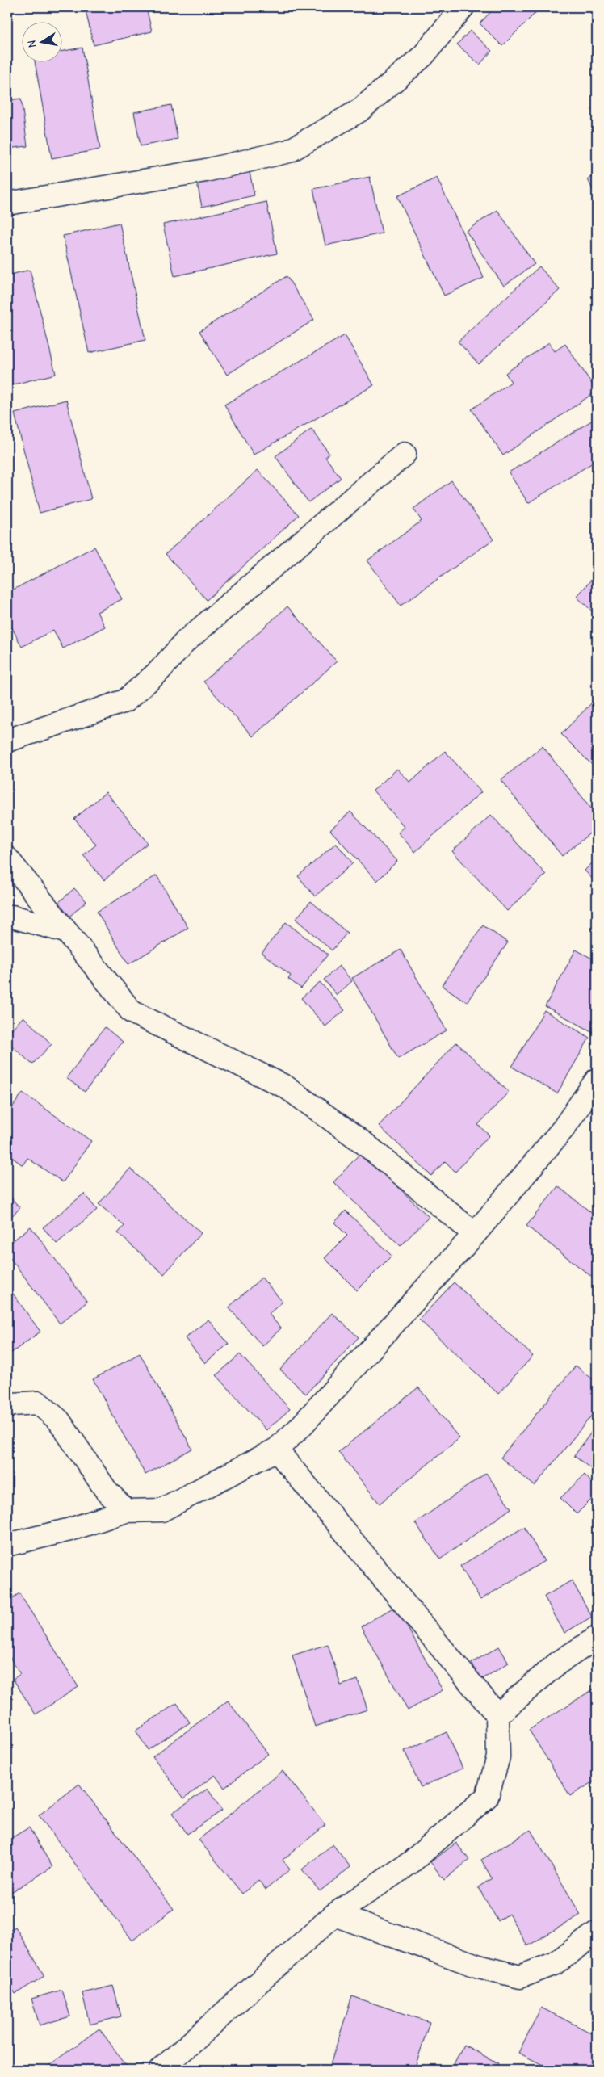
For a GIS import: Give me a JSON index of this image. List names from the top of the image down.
{
  "north": "left"
}
